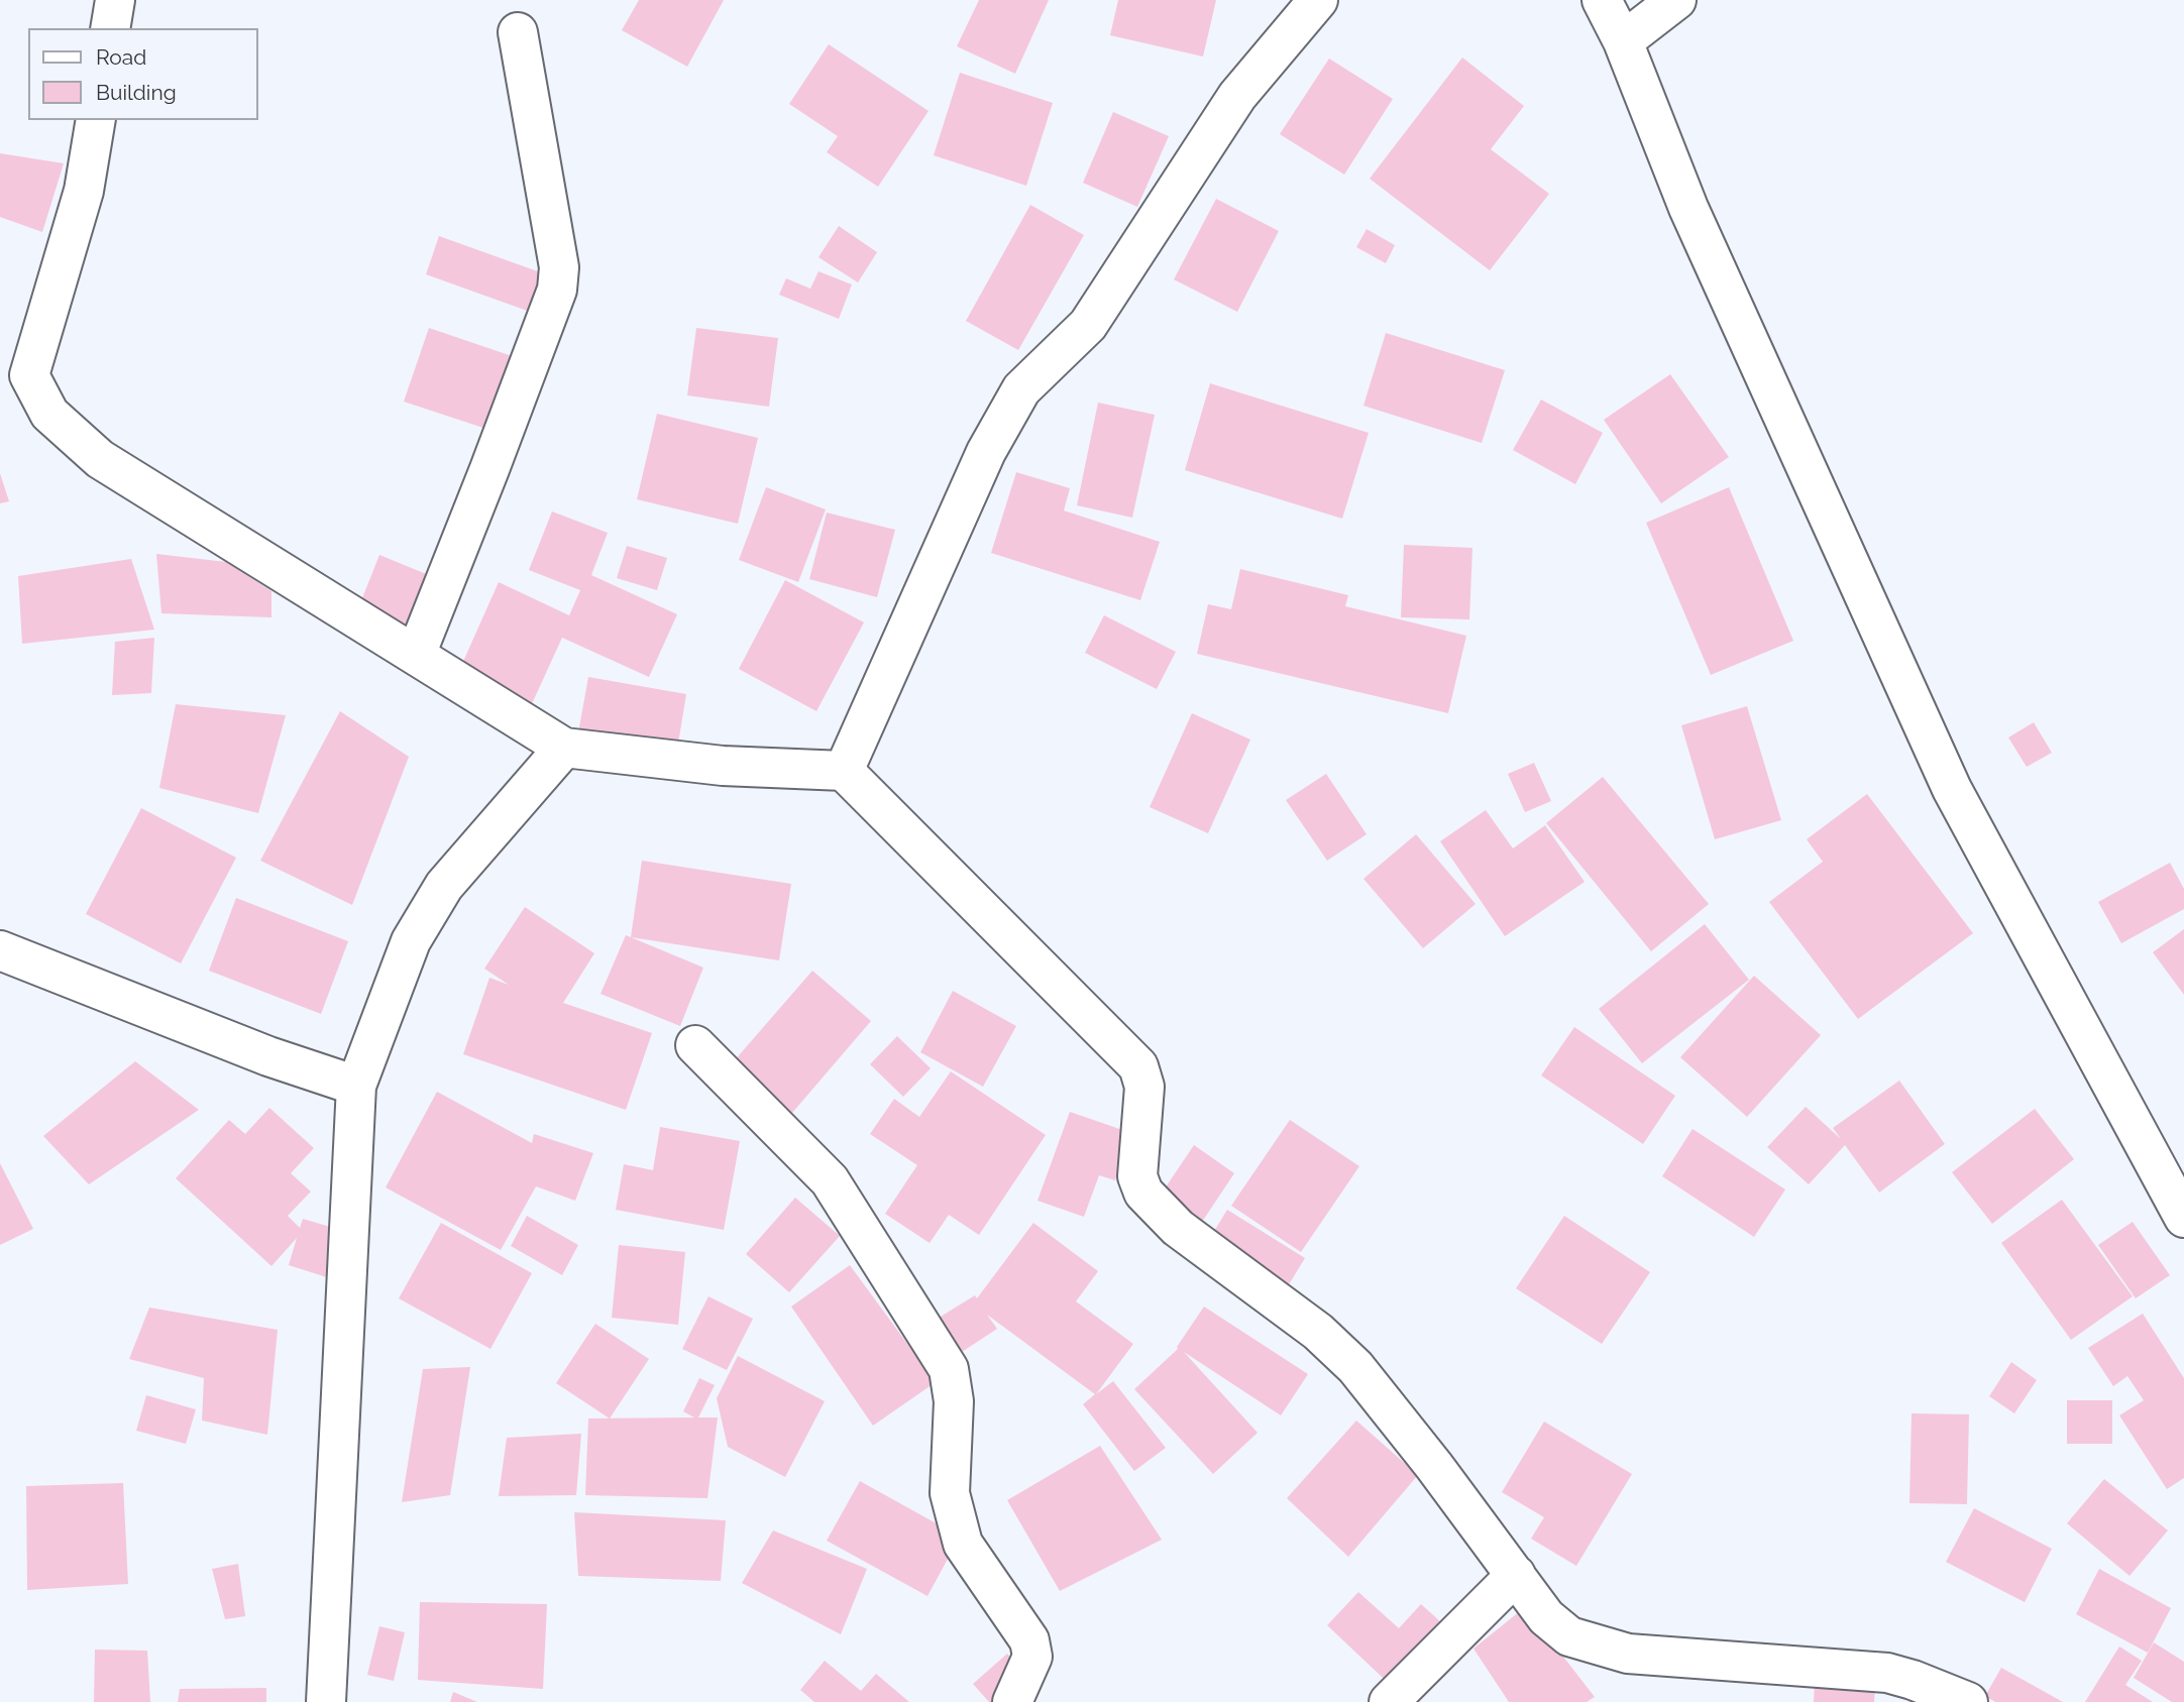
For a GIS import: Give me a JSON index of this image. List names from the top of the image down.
{
  "legend": ["Road", "Building"]
}
